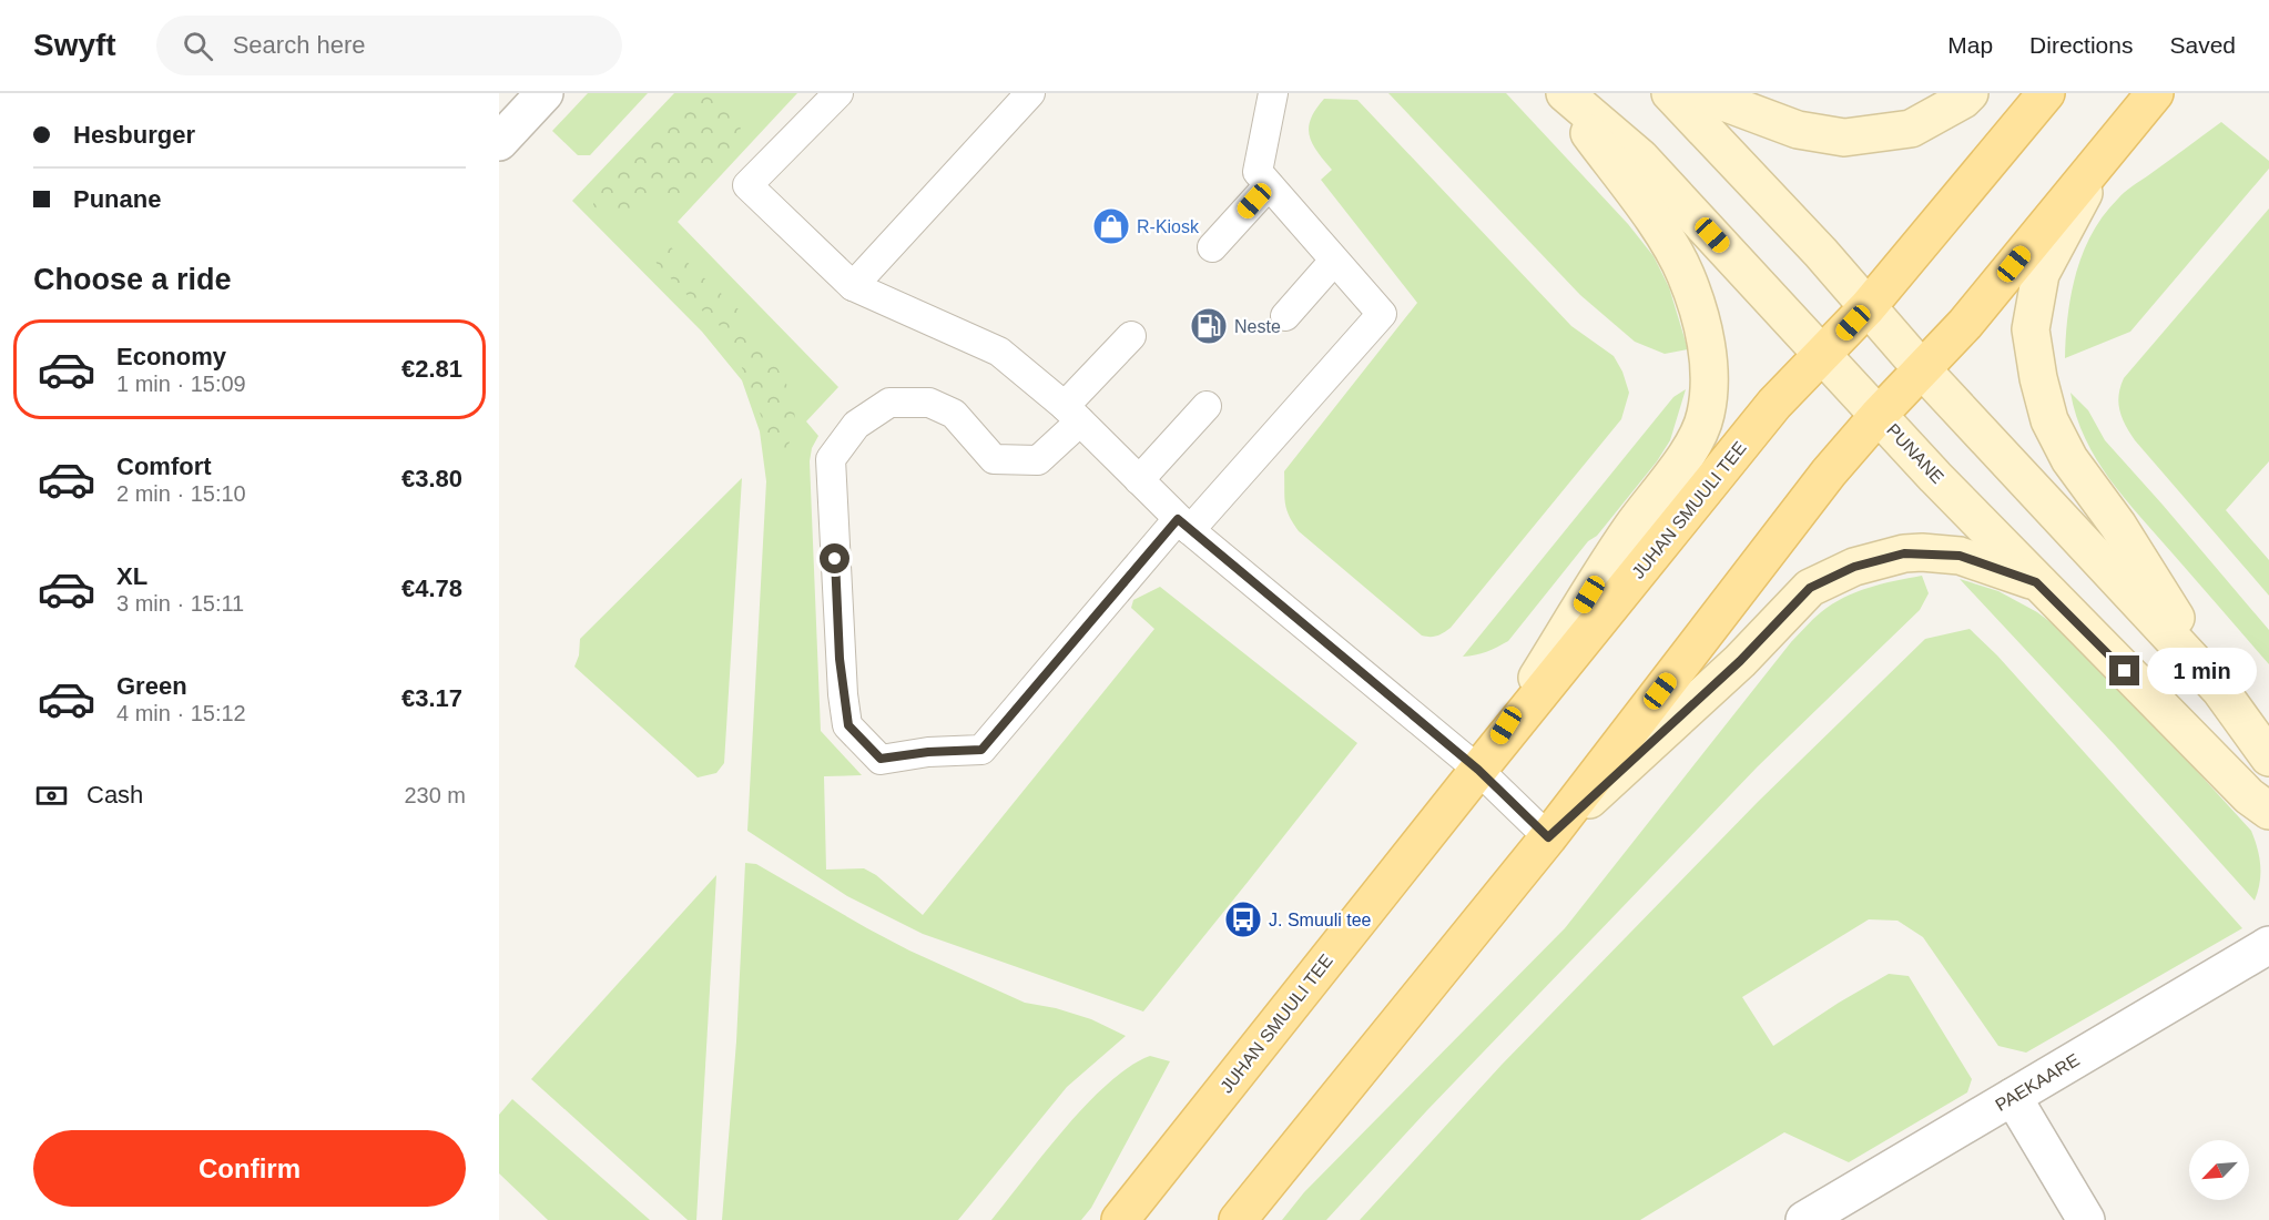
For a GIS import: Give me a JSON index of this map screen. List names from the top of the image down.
{
  "streets": {
    "main road": ["PUNANE", "JUHAN SMUULI TEE"],
    "street": ["PAEKAARE"]
  },
  "crossings": [
    ["PUNANE", "JUHAN SMUULI TEE"]
  ],
  "places": {
    "shop": ["R-Kiosk"],
    "fuel station": ["Neste"],
    "bus stop": ["J. Smuuli tee"]
  },
  "north": "bottom left",
  "page": {
    "header": "Swyft",
    "search": "Search here",
    "nav": ["Map", "Directions", "Saved"],
    "banner": ["Hesburger", "Punane"],
    "heading": "Choose a ride",
    "list": [
      {
        "name": "Economy",
        "note": "1 min · 15:09",
        "value": "€2.81"
      },
      {
        "name": "Comfort",
        "note": "2 min · 15:10",
        "value": "€3.80"
      },
      {
        "name": "XL",
        "note": "3 min · 15:11",
        "value": "€4.78"
      },
      {
        "name": "Green",
        "note": "4 min · 15:12",
        "value": "€3.17"
      }
    ],
    "bubble": "1 min",
    "pay": ["Cash", "230 m"],
    "buttons": "Confirm"
  }
}
